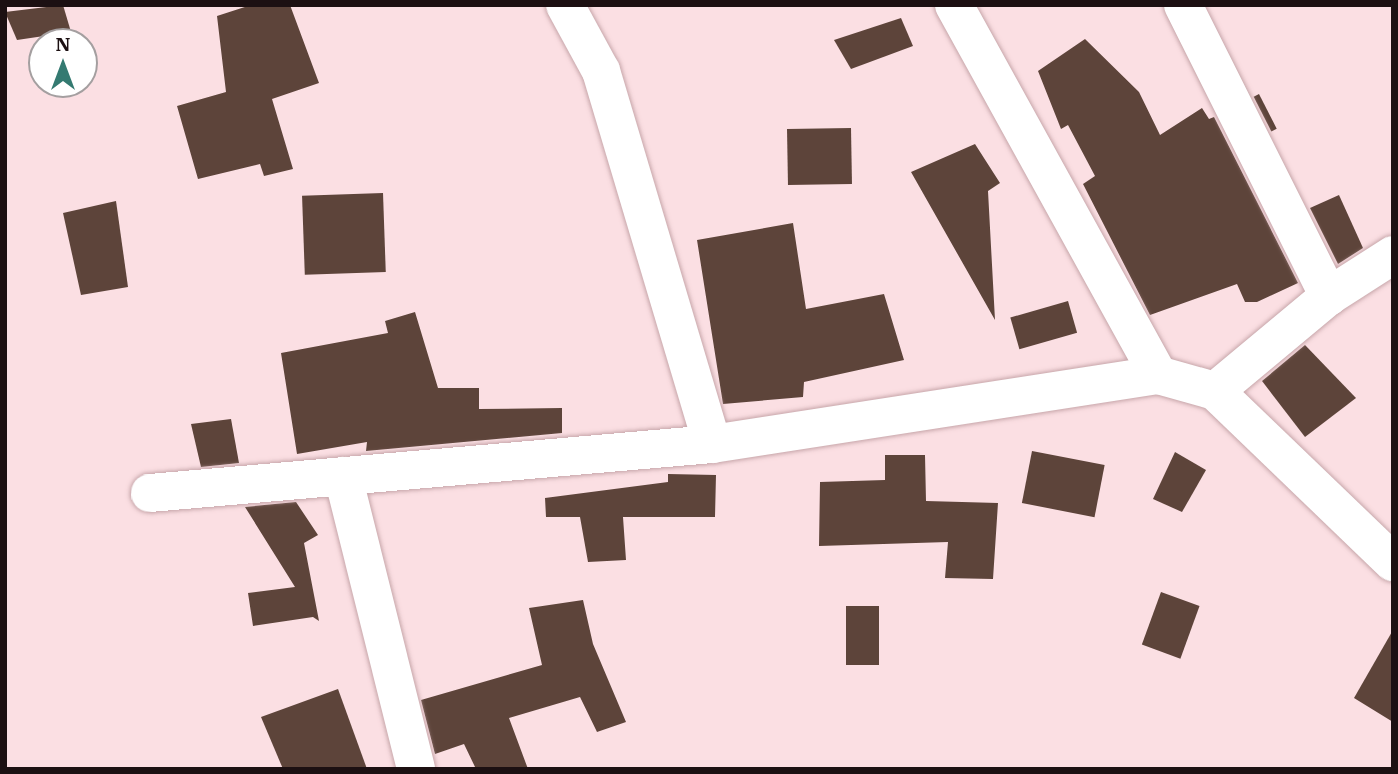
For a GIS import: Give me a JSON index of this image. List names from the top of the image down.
{
  "north": "top"
}
